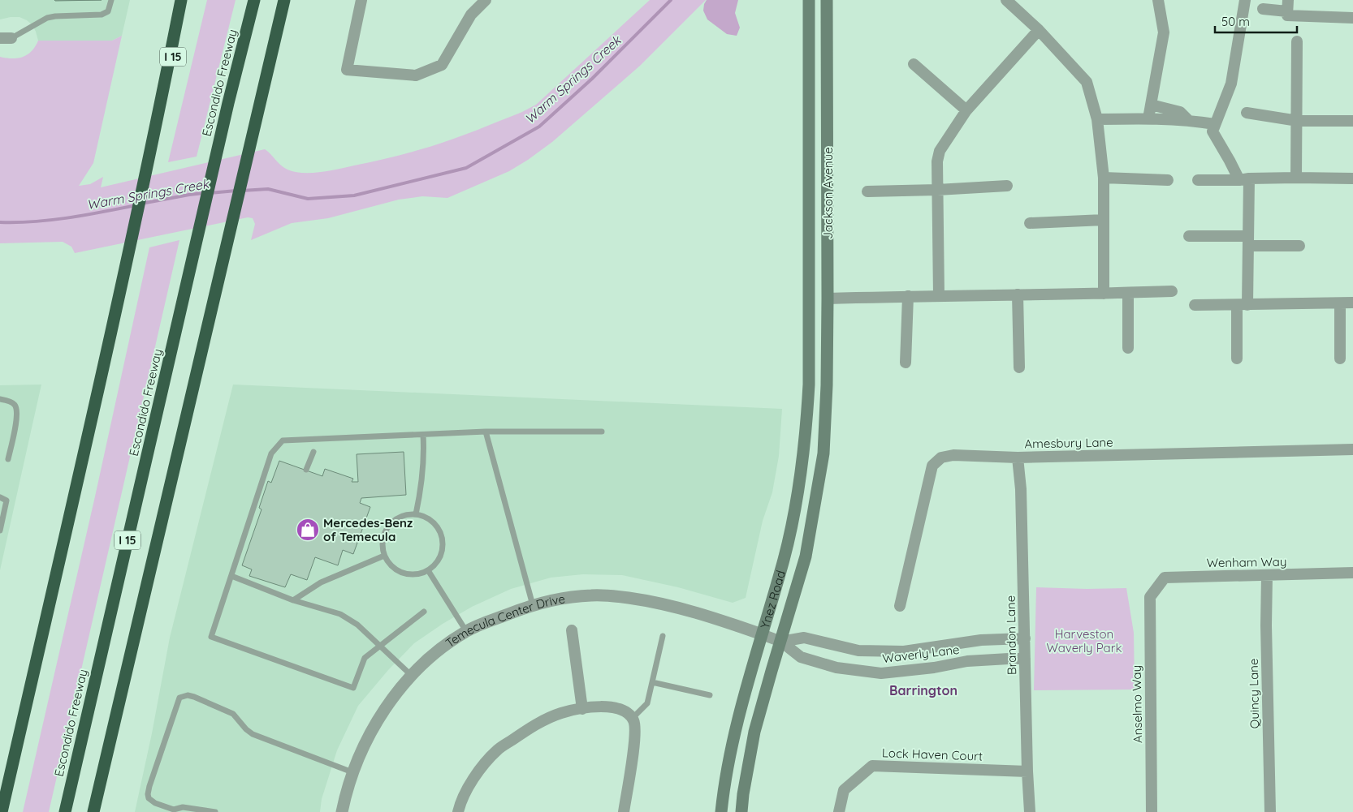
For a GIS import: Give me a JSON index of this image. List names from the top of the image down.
{
  "streets": {
    "highway": ["I 15", "Escondido Freeway"],
    "main road": ["Jackson Avenue", "Ynez Road"],
    "street": [
      "Amesbury Lane",
      "Wenham Way",
      "Temecula Center Drive",
      "Brandon Lane",
      "Waverly Lane",
      "Quincy Lane",
      "Anselmo Way",
      "Lock Haven Court"
    ]
  },
  "crossings": [
    ["Jackson Avenue", "Ynez Road"],
    ["Amesbury Lane", "Brandon Lane"],
    ["Wenham Way", "Quincy Lane"],
    ["Wenham Way", "Anselmo Way"],
    ["Ynez Road", "Temecula Center Drive"],
    ["Ynez Road", "Waverly Lane"],
    ["Brandon Lane", "Waverly Lane"],
    ["Brandon Lane", "Lock Haven Court"]
  ],
  "districts": ["Barrington"],
  "water": ["Warm Springs Creek"],
  "parks": ["Harveston Waverly Park"],
  "places": {
    "shop": ["Mercedes-Benz of Temecula"]
  },
  "scale_bar": "50 m"
}
